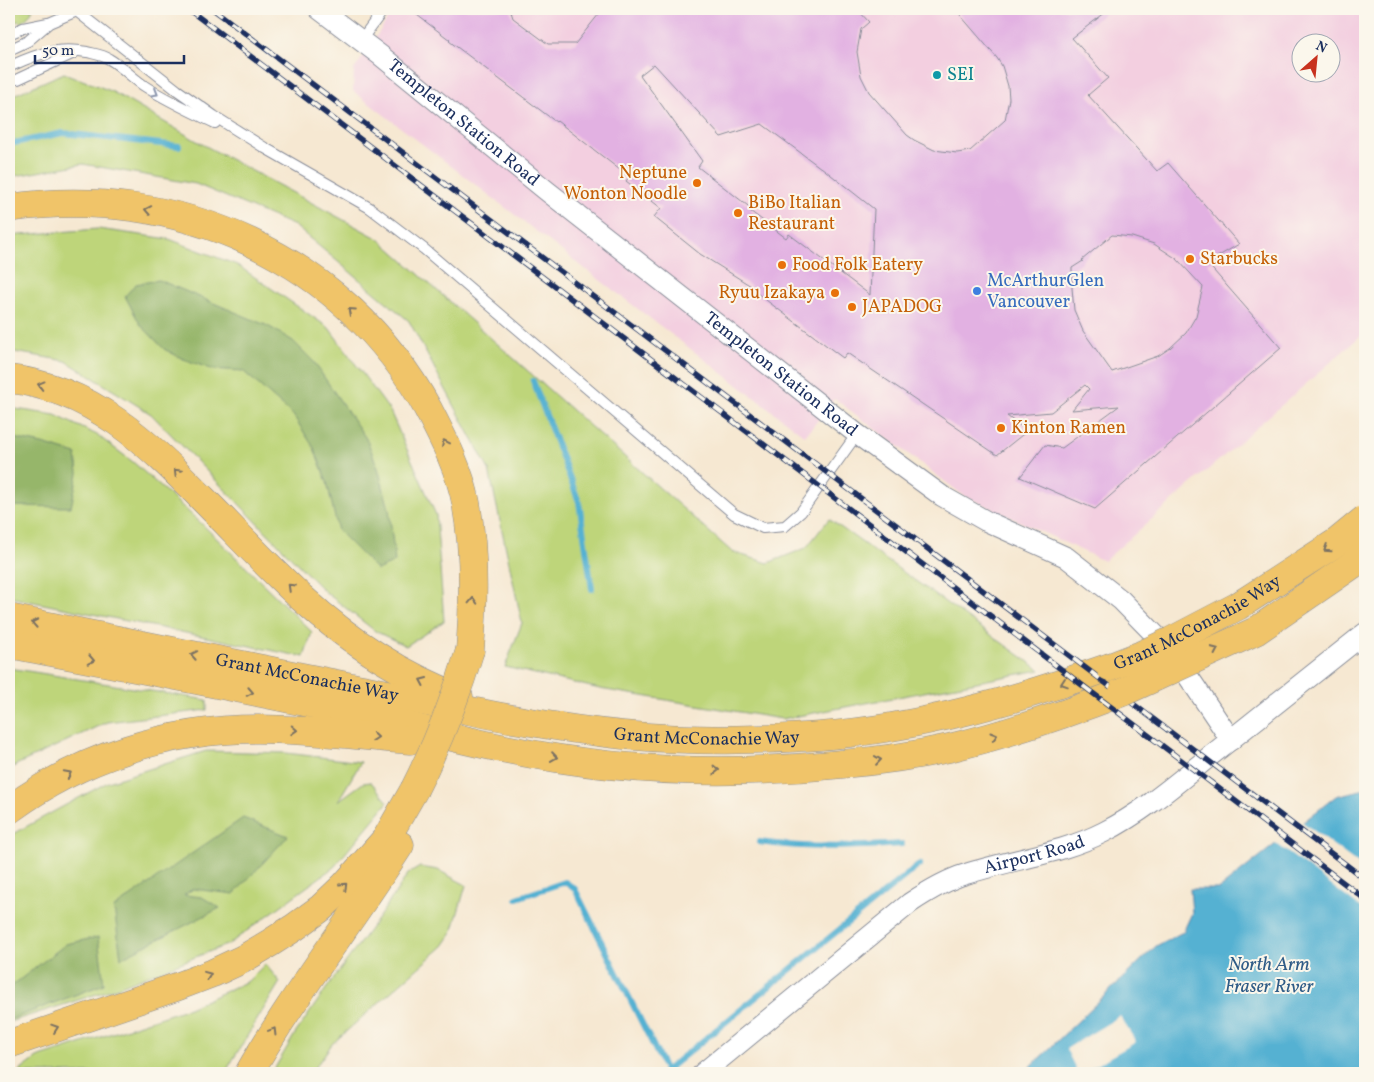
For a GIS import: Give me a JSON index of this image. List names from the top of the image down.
{
  "streets": {
    "main road": ["Grant McConachie Way"],
    "street": ["Templeton Station Road", "Airport Road"]
  },
  "crossings": [
    ["Templeton Station Road", "Airport Road"]
  ],
  "water": ["North Arm Fraser River"],
  "places": [
    "SEI",
    "Neptune Wonton Noodle",
    "BiBo Italian Restaurant",
    "Starbucks",
    "Food Folk Eatery",
    "McArthurGlen Vancouver",
    "Ryuu Izakaya",
    "JAPADOG",
    "Kinton Ramen"
  ],
  "scale_bar": "50 m",
  "north": "top right"
}
